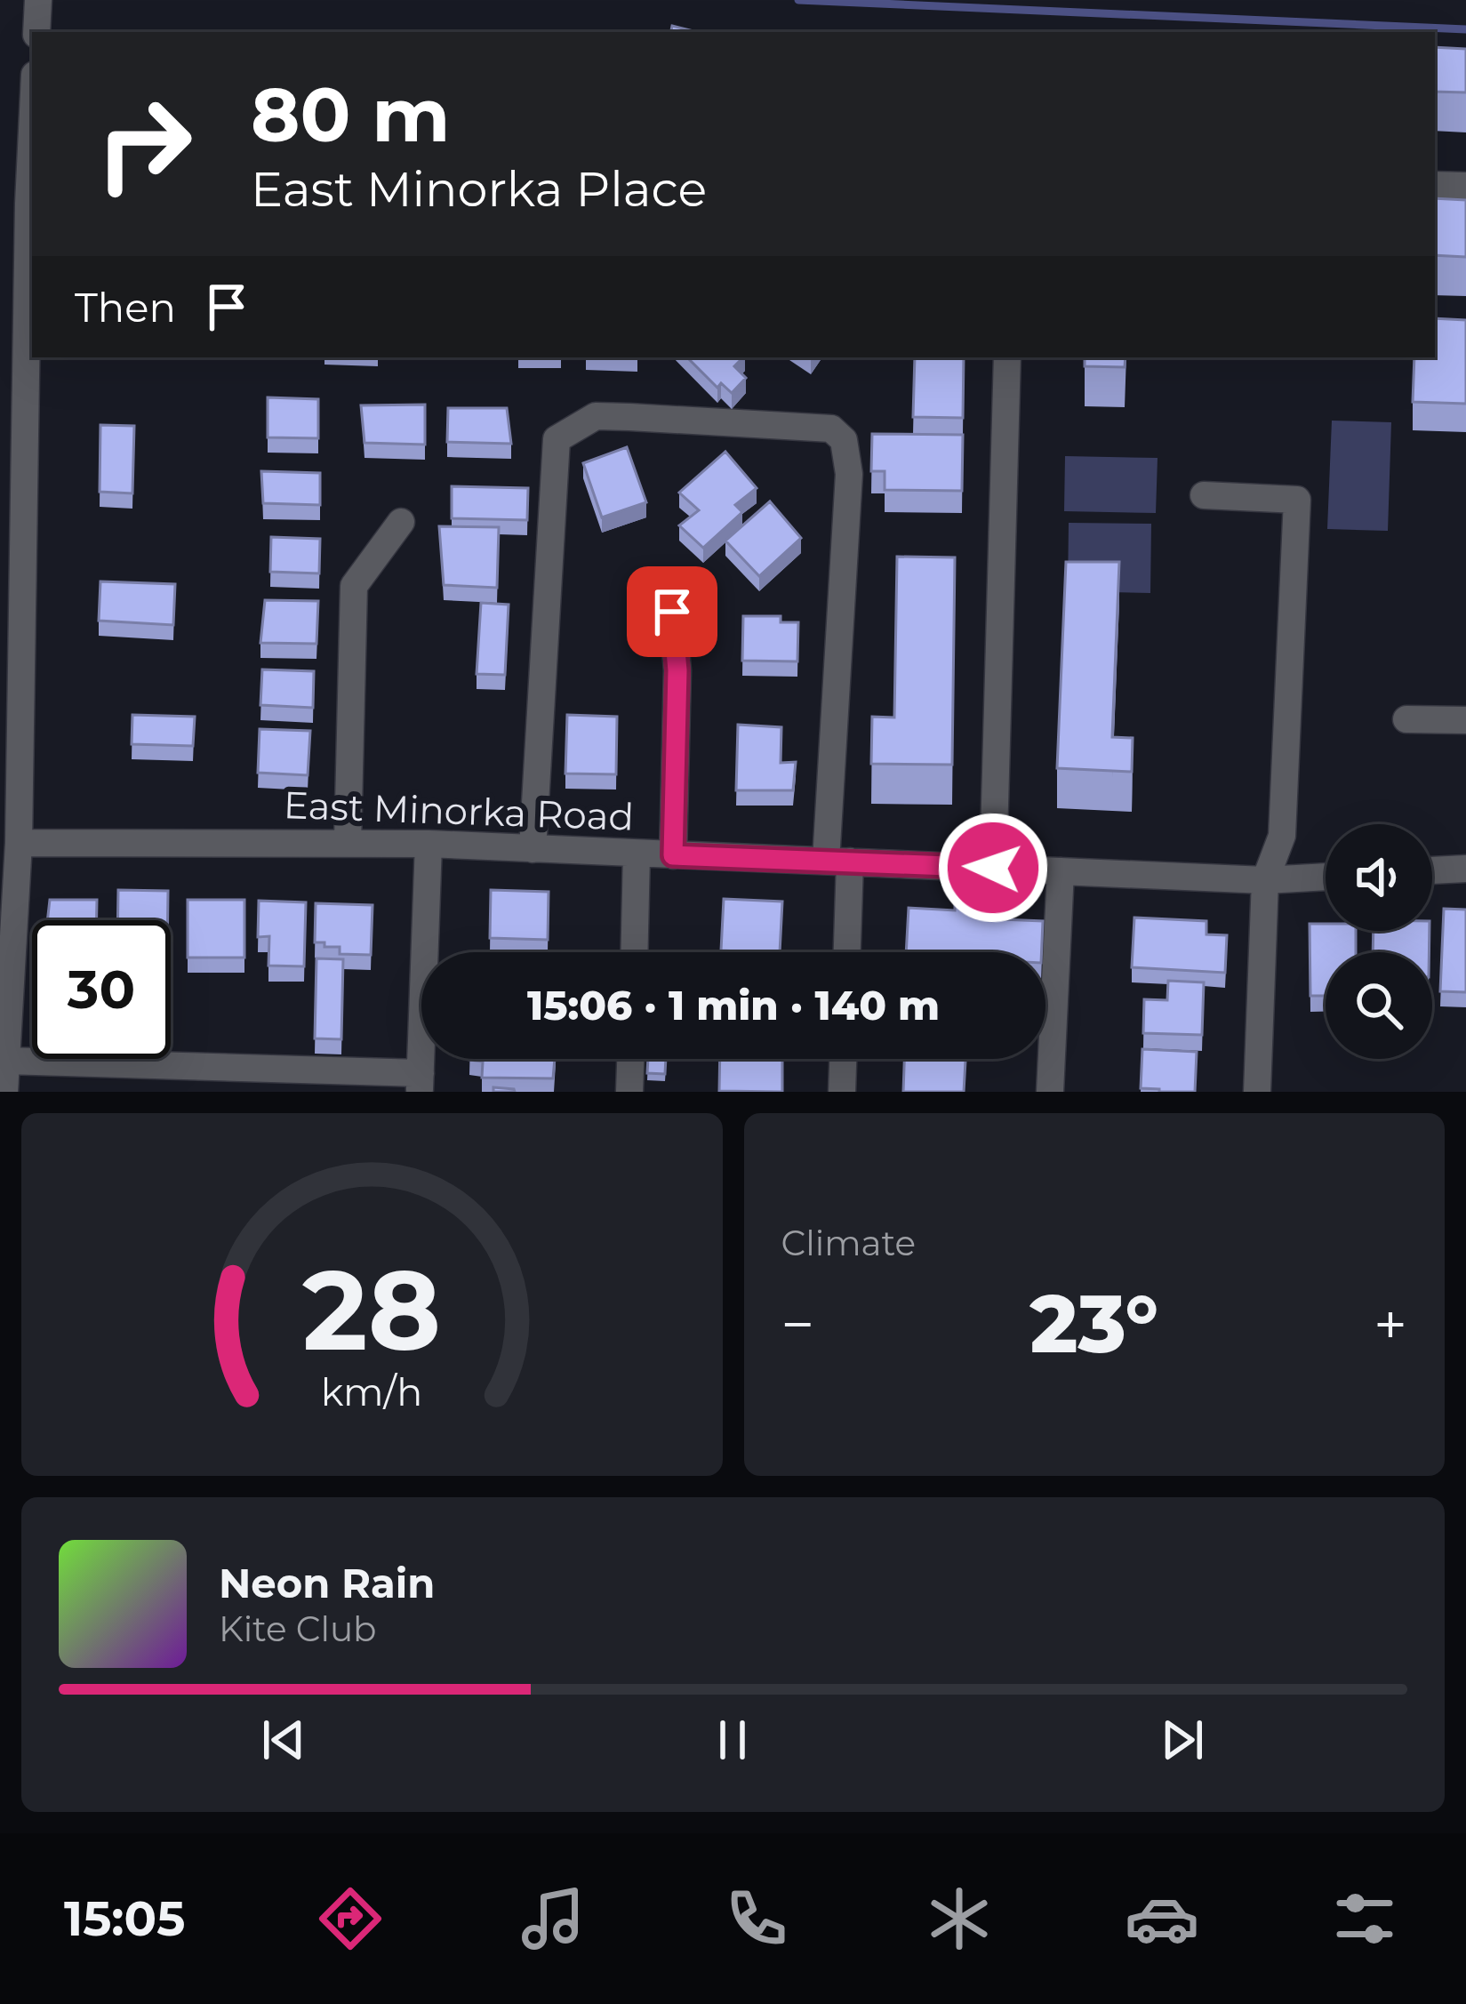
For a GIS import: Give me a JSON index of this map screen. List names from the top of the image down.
{
  "streets": {
    "street": ["East Minorka Road"]
  },
  "page": {
    "turn": ["80 m", "East Minorka Place"],
    "then": "Then",
    "limit": "30",
    "trip": "15:06 · 1 min · 140 m",
    "tile": "Climate",
    "heat": ["−", "23°", "+"],
    "song": ["Neon Rain", "Kite Club"],
    "tabs": "15:05",
    "gauge": ["28", "km/h"]
  }
}
